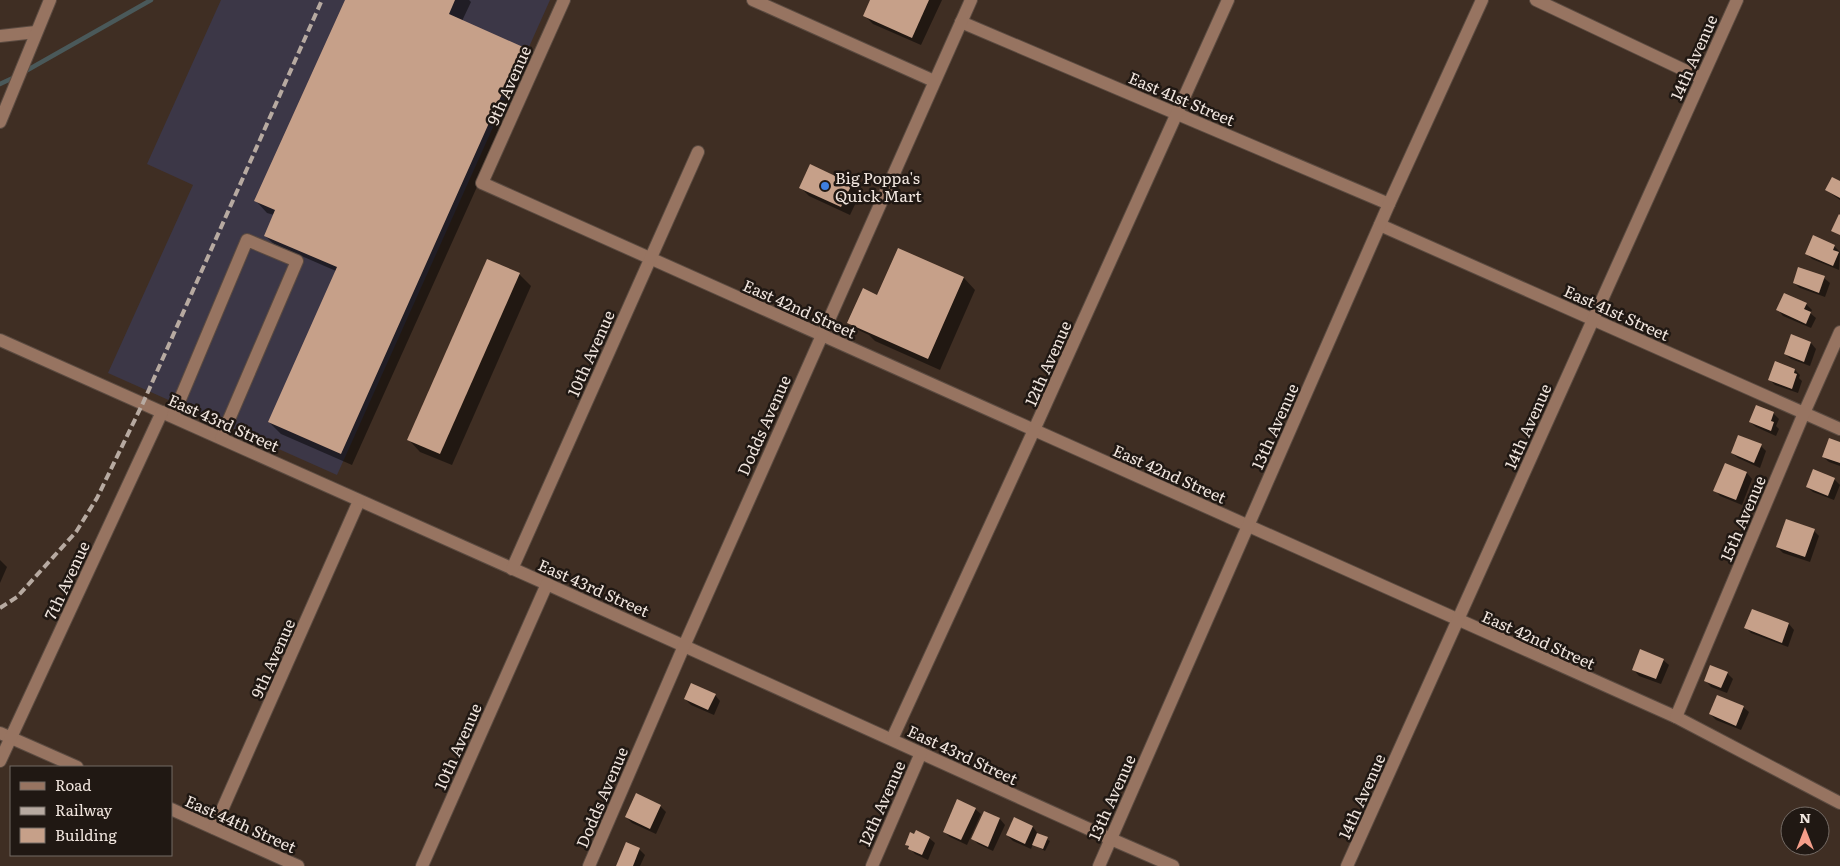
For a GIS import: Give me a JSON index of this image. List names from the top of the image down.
{
  "streets": {
    "street": [
      "14th Avenue",
      "9th Avenue",
      "East 41st Street",
      "East 42nd Street",
      "10th Avenue",
      "12th Avenue",
      "East 43rd Street",
      "Dodds Avenue",
      "13th Avenue",
      "15th Avenue",
      "7th Avenue",
      "East 44th Street"
    ]
  },
  "crossings": [
    ["14th Avenue", "East 41st Street"],
    ["14th Avenue", "East 42nd Street"],
    ["9th Avenue", "East 42nd Street"],
    ["9th Avenue", "East 43rd Street"],
    ["9th Avenue", "East 44th Street"],
    ["East 41st Street", "12th Avenue"],
    ["East 41st Street", "Dodds Avenue"],
    ["East 41st Street", "13th Avenue"],
    ["East 41st Street", "15th Avenue"],
    ["East 42nd Street", "10th Avenue"],
    ["East 42nd Street", "12th Avenue"],
    ["East 42nd Street", "Dodds Avenue"],
    ["East 42nd Street", "13th Avenue"],
    ["East 42nd Street", "15th Avenue"],
    ["10th Avenue", "East 43rd Street"],
    ["12th Avenue", "East 43rd Street"],
    ["East 43rd Street", "Dodds Avenue"],
    ["East 43rd Street", "13th Avenue"],
    ["East 43rd Street", "7th Avenue"]
  ],
  "places": ["Big Poppa's Quick Mart"],
  "legend": ["Road", "Railway", "Building"],
  "north": "top"
}
